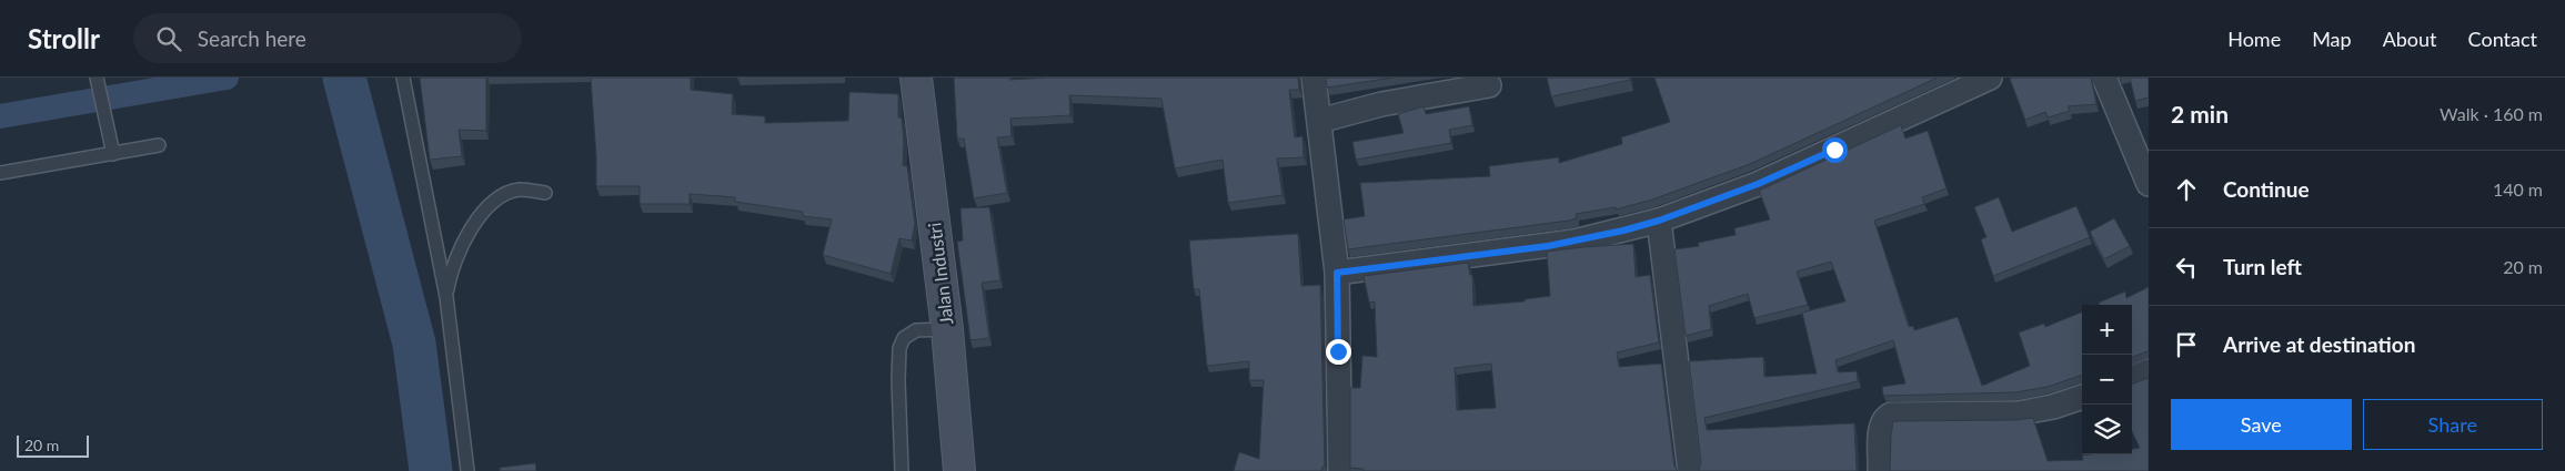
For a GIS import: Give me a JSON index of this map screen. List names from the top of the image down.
{
  "streets": {
    "street": ["Jalan Industri"]
  },
  "scale_bar": "20 m",
  "page": {
    "header": "Strollr",
    "search": "Search here",
    "nav": [
      "Home",
      "Map",
      "About",
      "Contact"
    ],
    "heading": ["2 min", "Walk · 160 m"],
    "list": [
      ["Continue", "140 m"],
      ["Turn left", "20 m"],
      "Arrive at destination"
    ],
    "map_buttons": ["+", "−"],
    "buttons": ["Save", "Share"],
    "scale": "20 m"
  }
}
